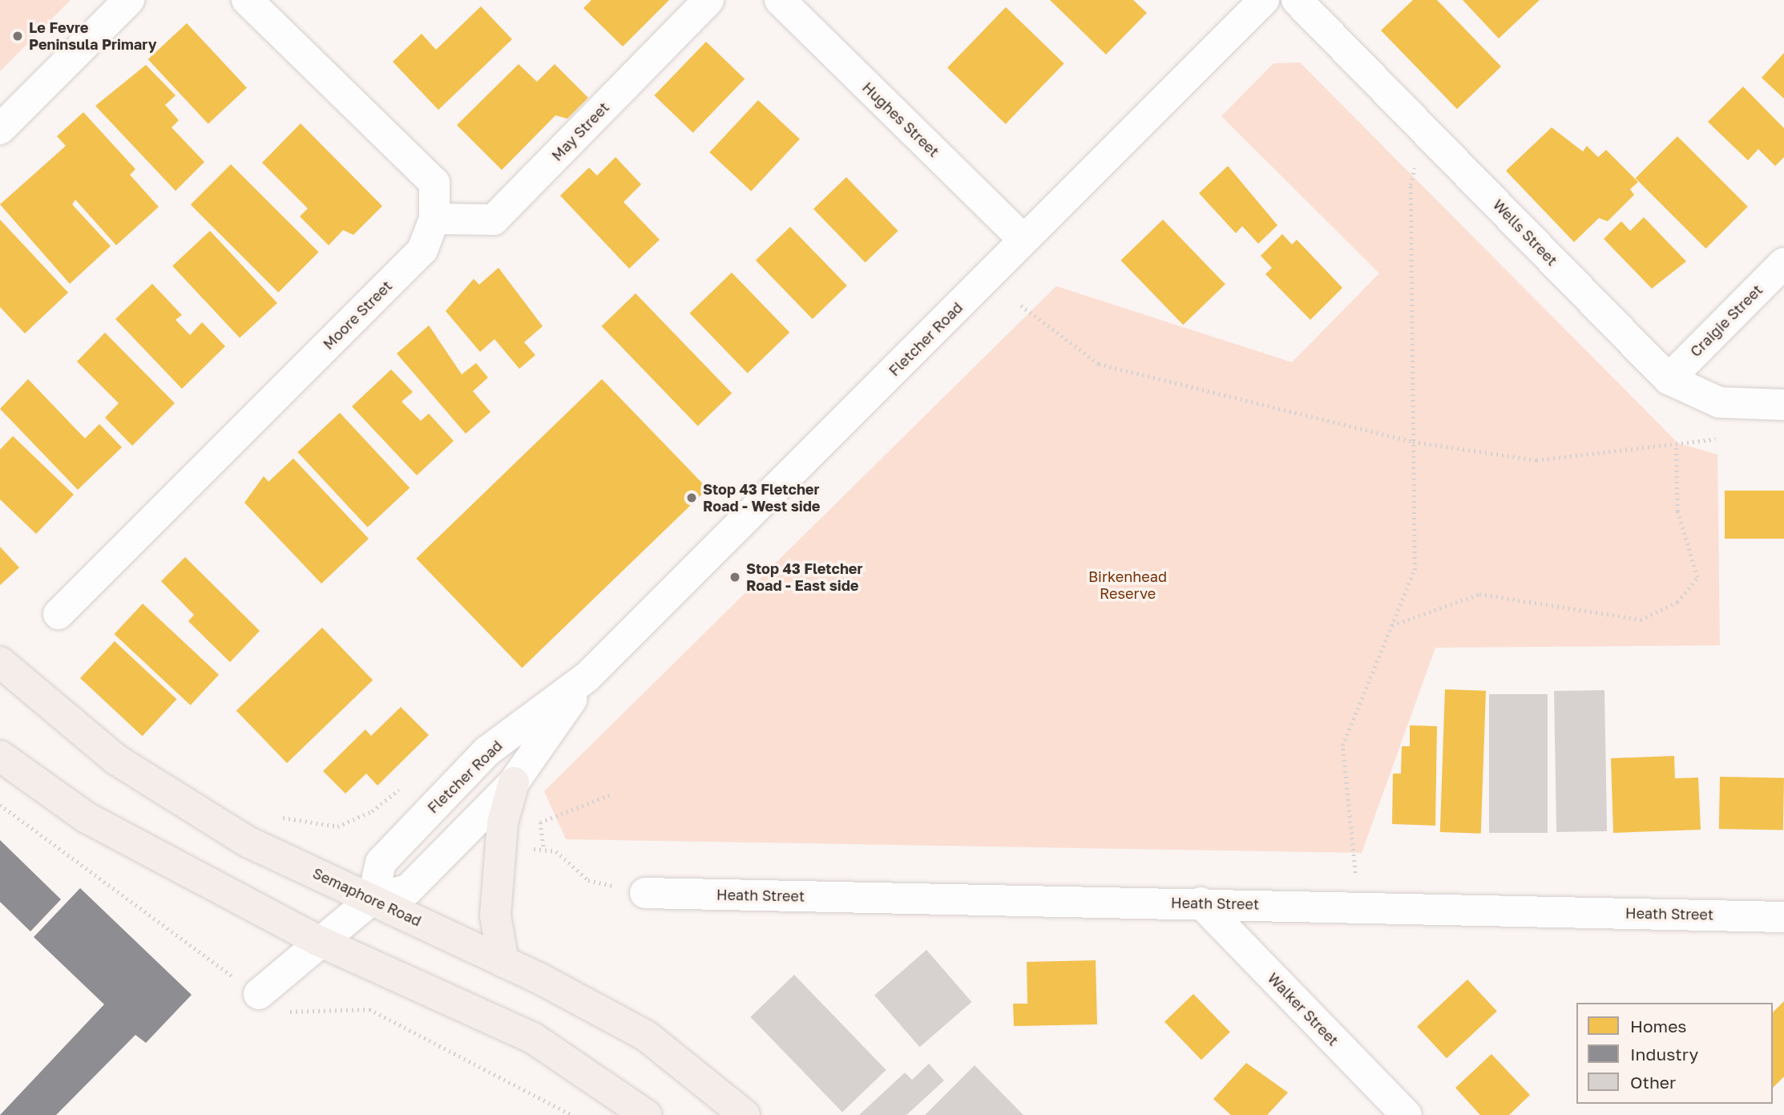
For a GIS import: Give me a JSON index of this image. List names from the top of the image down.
{
  "streets": {
    "main road": ["Semaphore Road"],
    "street": [
      "Hughes Street",
      "May Street",
      "Wells Street",
      "Moore Street",
      "Craigie Street",
      "Fletcher Road",
      "Heath Street",
      "Walker Street"
    ]
  },
  "crossings": [
    ["Hughes Street", "Fletcher Road"],
    ["May Street", "Moore Street"],
    ["Wells Street", "Craigie Street"],
    ["Fletcher Road", "Semaphore Road"],
    ["Heath Street", "Walker Street"]
  ],
  "parks": ["Birkenhead Reserve"],
  "places": ["Le Fevre Peninsula Primary", "Stop 43 Fletcher Road - West side", "Stop 43 Fletcher Road - East side"],
  "legend": ["Homes", "Industry", "Other"]
}
